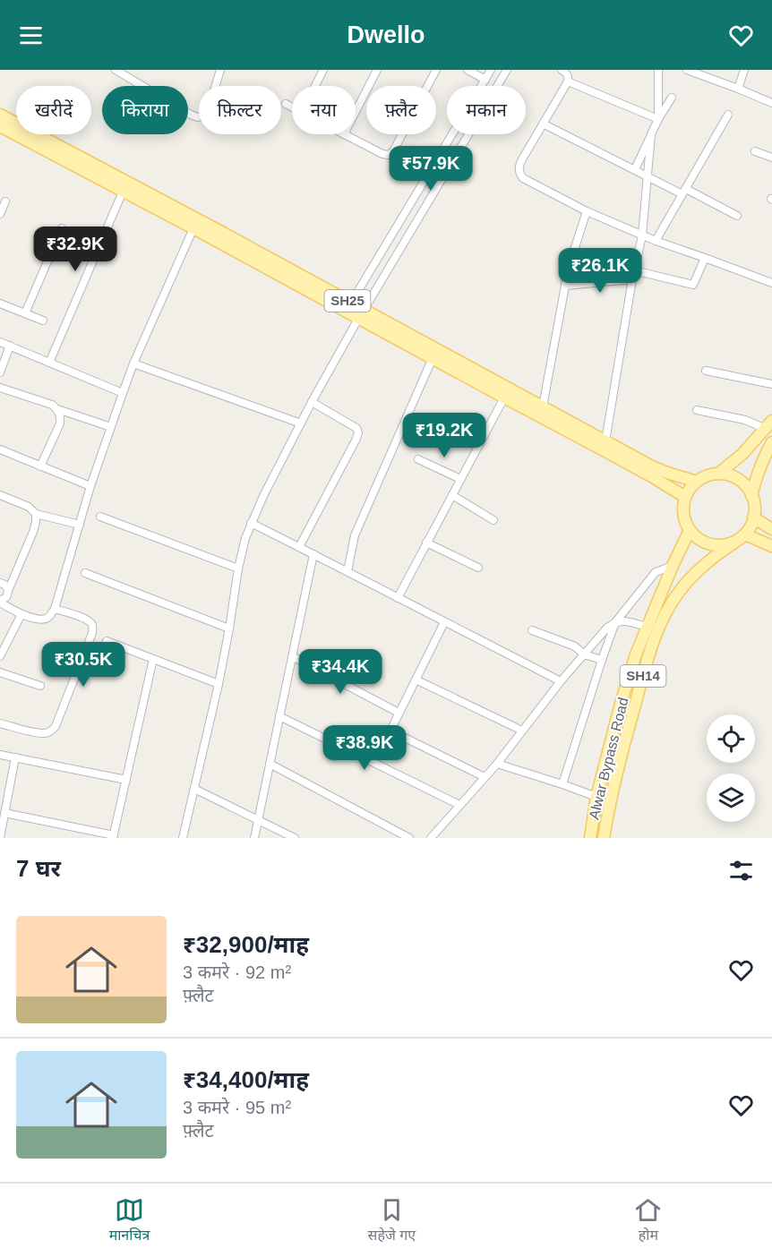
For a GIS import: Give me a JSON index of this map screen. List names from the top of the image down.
{
  "streets": {
    "main road": ["SH25", "SH14", "Alwar Bypass Road"]
  },
  "crossings": [
    ["SH25", "Alwar Bypass Road"]
  ],
  "page": {
    "header": "Dwello",
    "chip": [
      "खरीदें",
      "किराया",
      "फ़िल्टर",
      "नया",
      "फ़्लैट",
      "मकान"
    ],
    "price": [
      "₹57.9K",
      "₹32.9K",
      "₹26.1K",
      "₹19.2K",
      "₹30.5K",
      "₹34.4K",
      "₹38.9K"
    ],
    "heading": "7 घर",
    "list": [
      {
        "name": "₹32,900/माह",
        "note": "3 कमरे · 92 m² · फ़्लैट"
      },
      {
        "name": "₹34,400/माह",
        "note": "3 कमरे · 95 m² · फ़्लैट"
      }
    ],
    "tabs": ["मानचित्र", "सहेजे गए", "होम"]
  }
}
